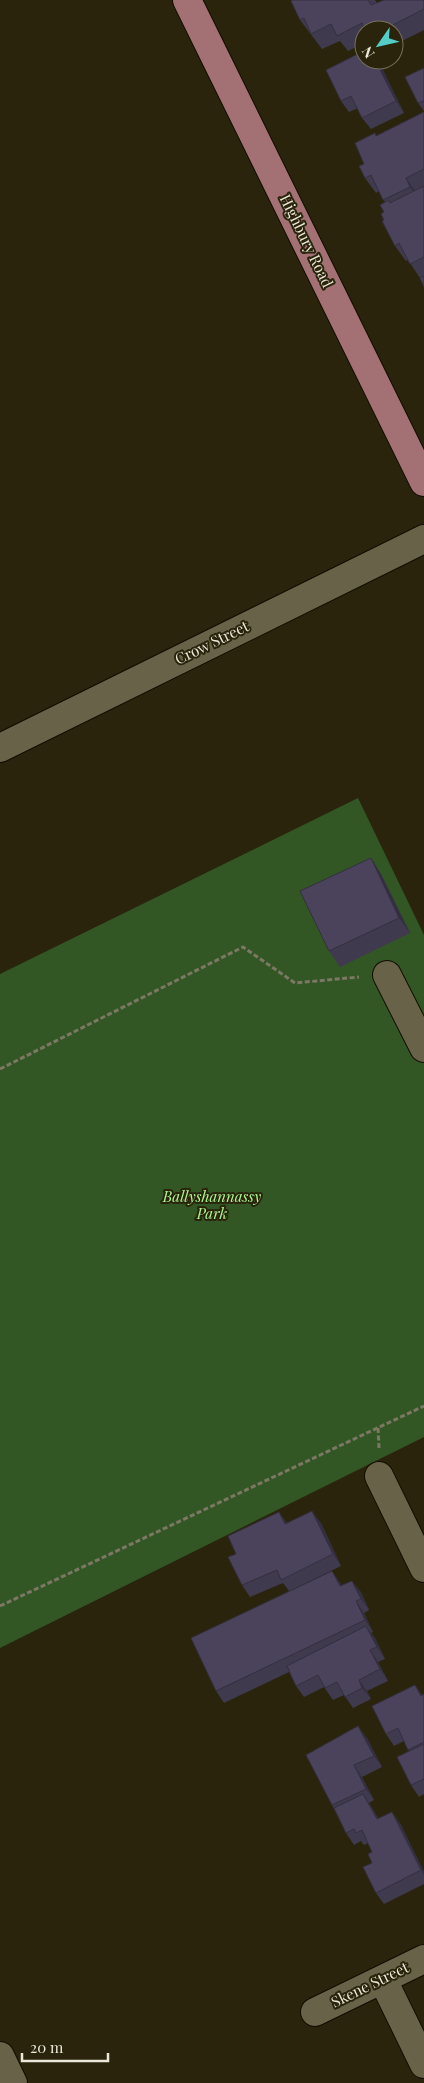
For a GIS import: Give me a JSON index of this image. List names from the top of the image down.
{
  "streets": {
    "main road": ["Highbury Road"],
    "street": ["Crow Street", "Skene Street"]
  },
  "parks": ["Ballyshannassy Park"],
  "scale_bar": "20 m",
  "north": "bottom left"
}
